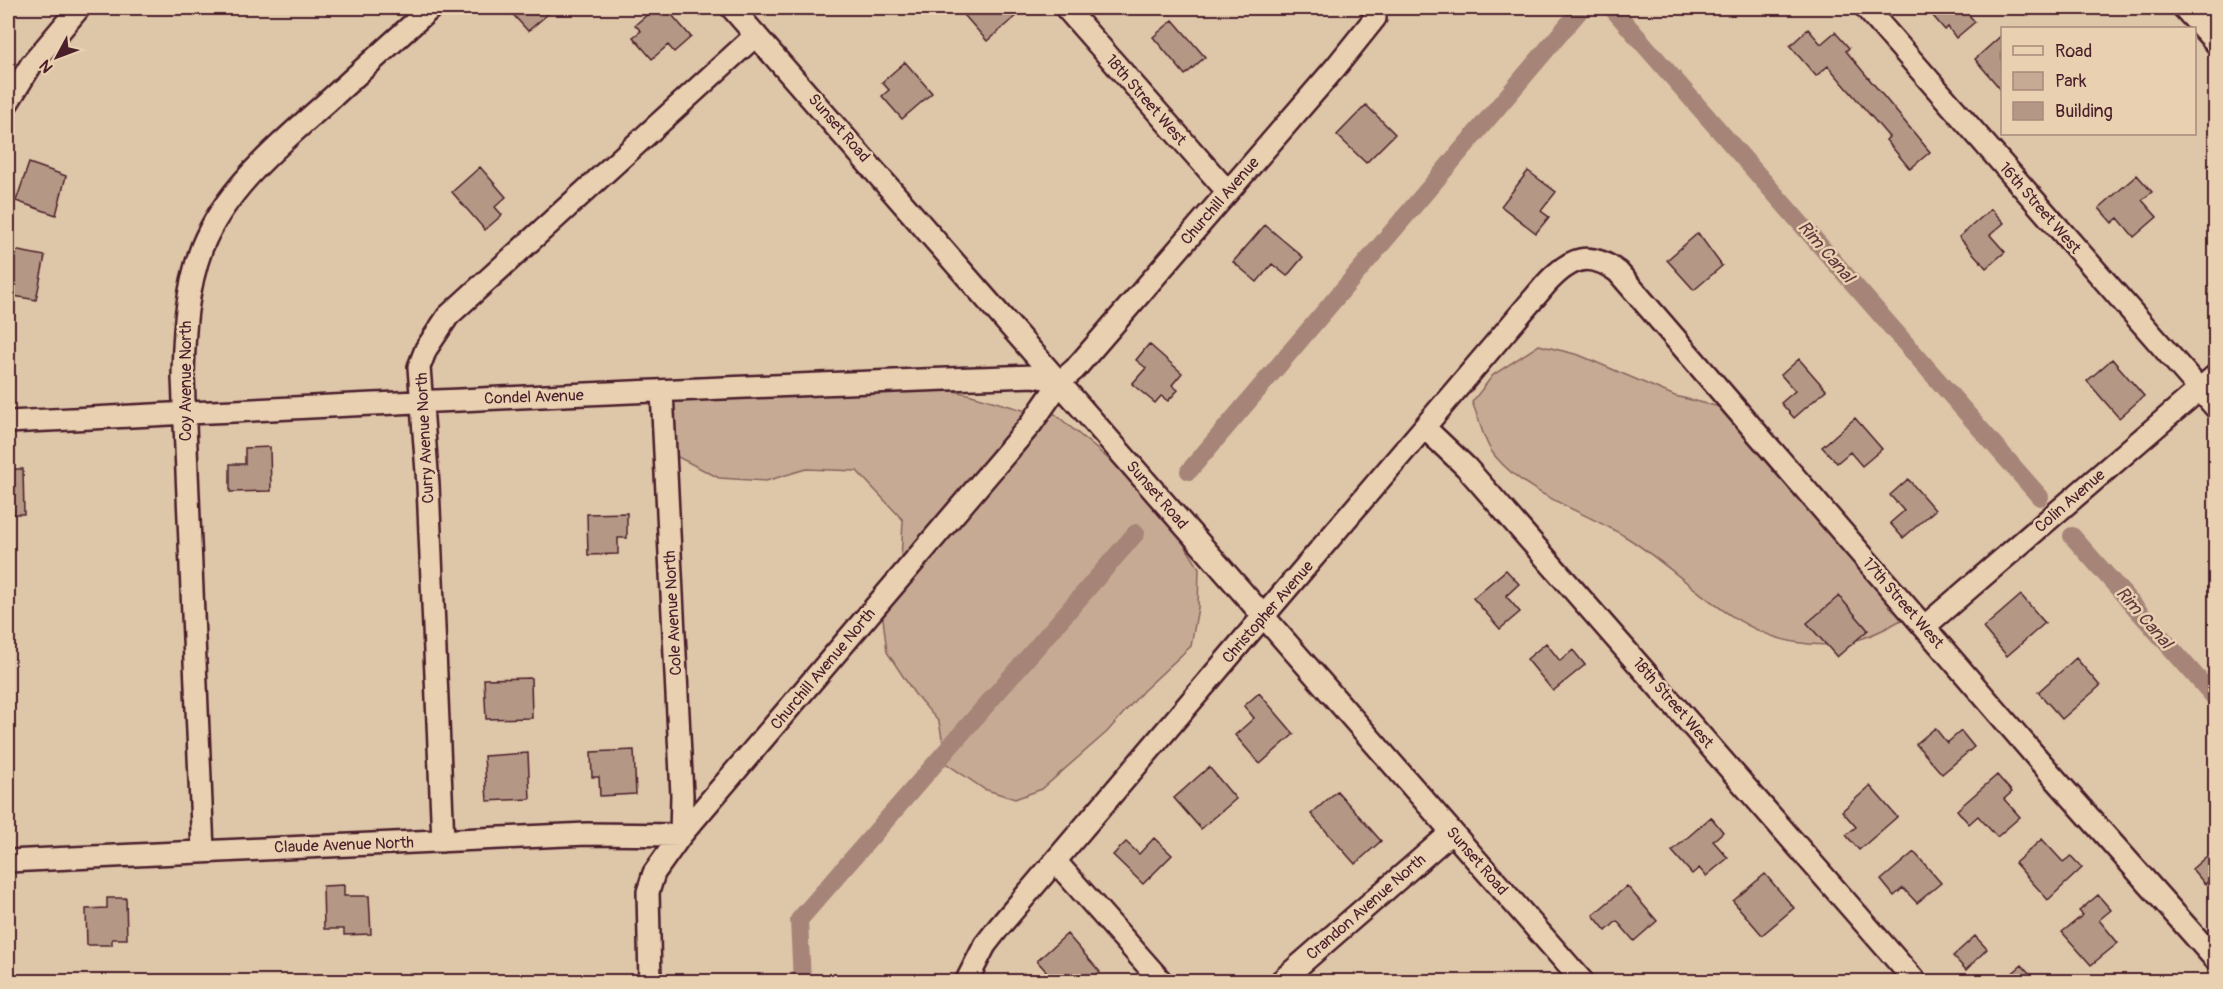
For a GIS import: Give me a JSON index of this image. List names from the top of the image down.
{
  "streets": {
    "street": [
      "18th Street West",
      "Sunset Road",
      "Churchill Avenue",
      "16th Street West",
      "Coy Avenue North",
      "Condel Avenue",
      "Curry Avenue North",
      "Colin Avenue",
      "17th Street West",
      "Christopher Avenue",
      "Cole Avenue North",
      "Churchill Avenue North",
      "Claude Avenue North",
      "Crandon Avenue North"
    ]
  },
  "crossings": [
    ["18th Street West", "Churchill Avenue"],
    ["18th Street West", "Christopher Avenue"],
    ["Sunset Road", "Churchill Avenue"],
    ["Sunset Road", "Condel Avenue"],
    ["Sunset Road", "Curry Avenue North"],
    ["Sunset Road", "Christopher Avenue"],
    ["Sunset Road", "Churchill Avenue North"],
    ["Sunset Road", "Crandon Avenue North"],
    ["Churchill Avenue", "Condel Avenue"],
    ["Churchill Avenue", "Churchill Avenue North"],
    ["16th Street West", "Colin Avenue"],
    ["Coy Avenue North", "Condel Avenue"],
    ["Coy Avenue North", "Claude Avenue North"],
    ["Condel Avenue", "Curry Avenue North"],
    ["Condel Avenue", "Cole Avenue North"],
    ["Condel Avenue", "Churchill Avenue North"],
    ["Curry Avenue North", "Claude Avenue North"],
    ["Colin Avenue", "17th Street West"],
    ["17th Street West", "Christopher Avenue"],
    ["Cole Avenue North", "Churchill Avenue North"],
    ["Cole Avenue North", "Claude Avenue North"],
    ["Churchill Avenue North", "Claude Avenue North"]
  ],
  "water": ["Rim Canal"],
  "legend": ["Road", "Park", "Building"],
  "north": "bottom left"
}
